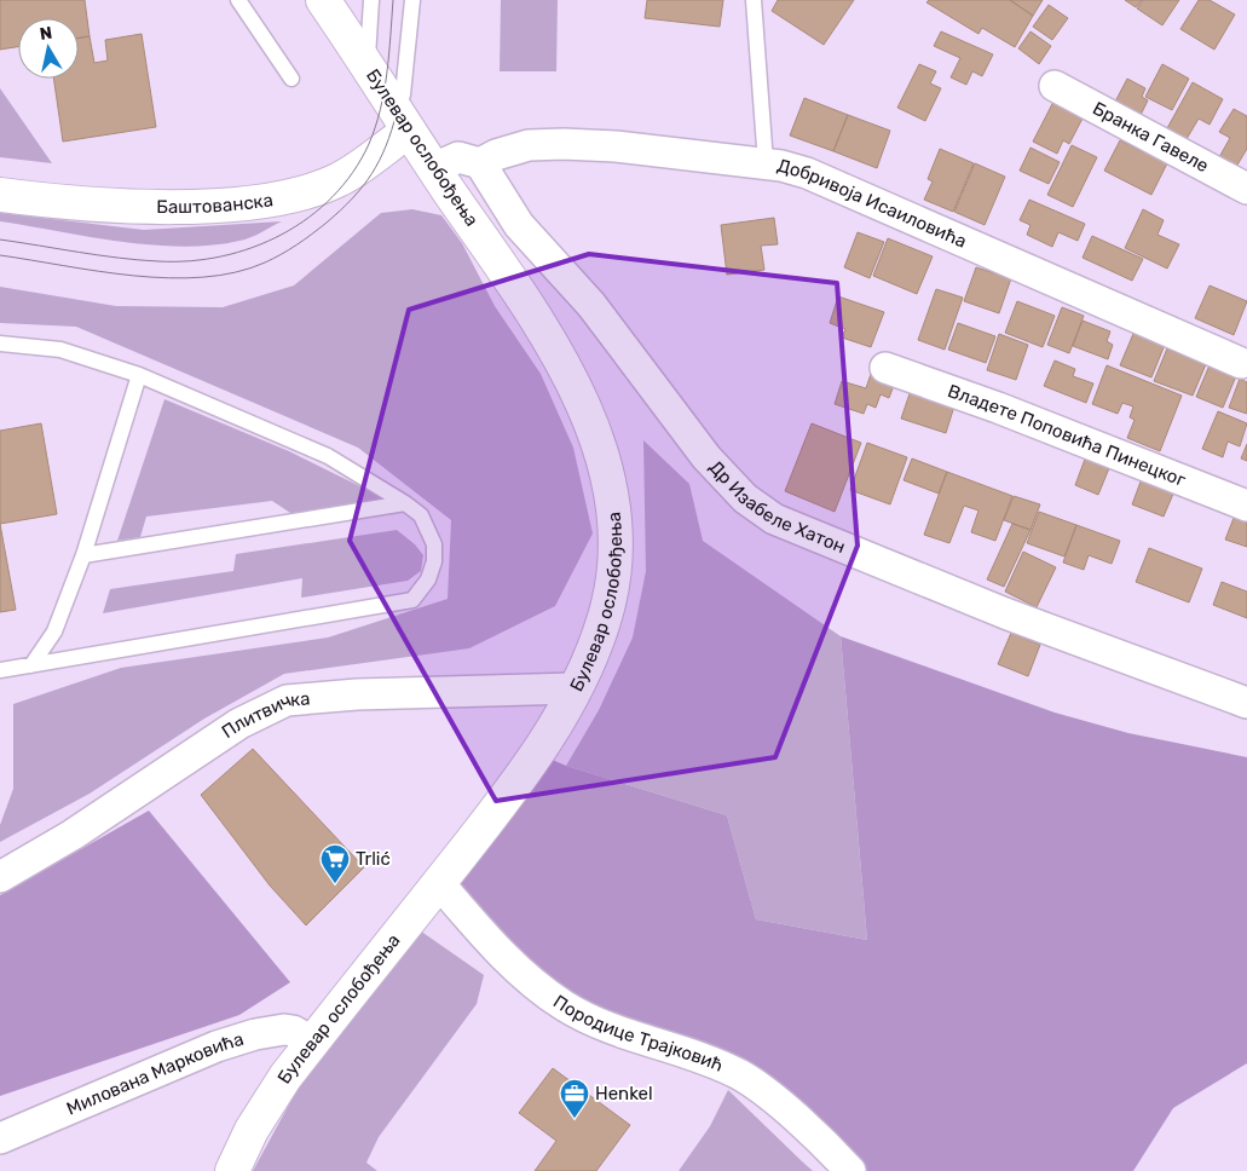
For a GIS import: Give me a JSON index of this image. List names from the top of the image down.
{
  "streets": {
    "main road": ["Булевар ослобођења", "Баштованска"],
    "street": [
      "Бранка Гавеле",
      "Добривоја Исаиловића",
      "Владете Поповића Пинецког",
      "Др Изабеле Хатон",
      "Плитвичка",
      "Породице Трајковић",
      "Милована Марковића"
    ]
  },
  "crossings": [
    ["Булевар ослобођења", "Баштованска"],
    ["Булевар ослобођења", "Плитвичка"],
    ["Булевар ослобођења", "Породице Трајковић"],
    ["Булевар ослобођења", "Милована Марковића"],
    ["Добривоја Исаиловића", "Др Изабеле Хатон"]
  ],
  "places": {
    "supermarket": ["Trlić"],
    "office": ["Henkel"]
  },
  "north": "top"
}
